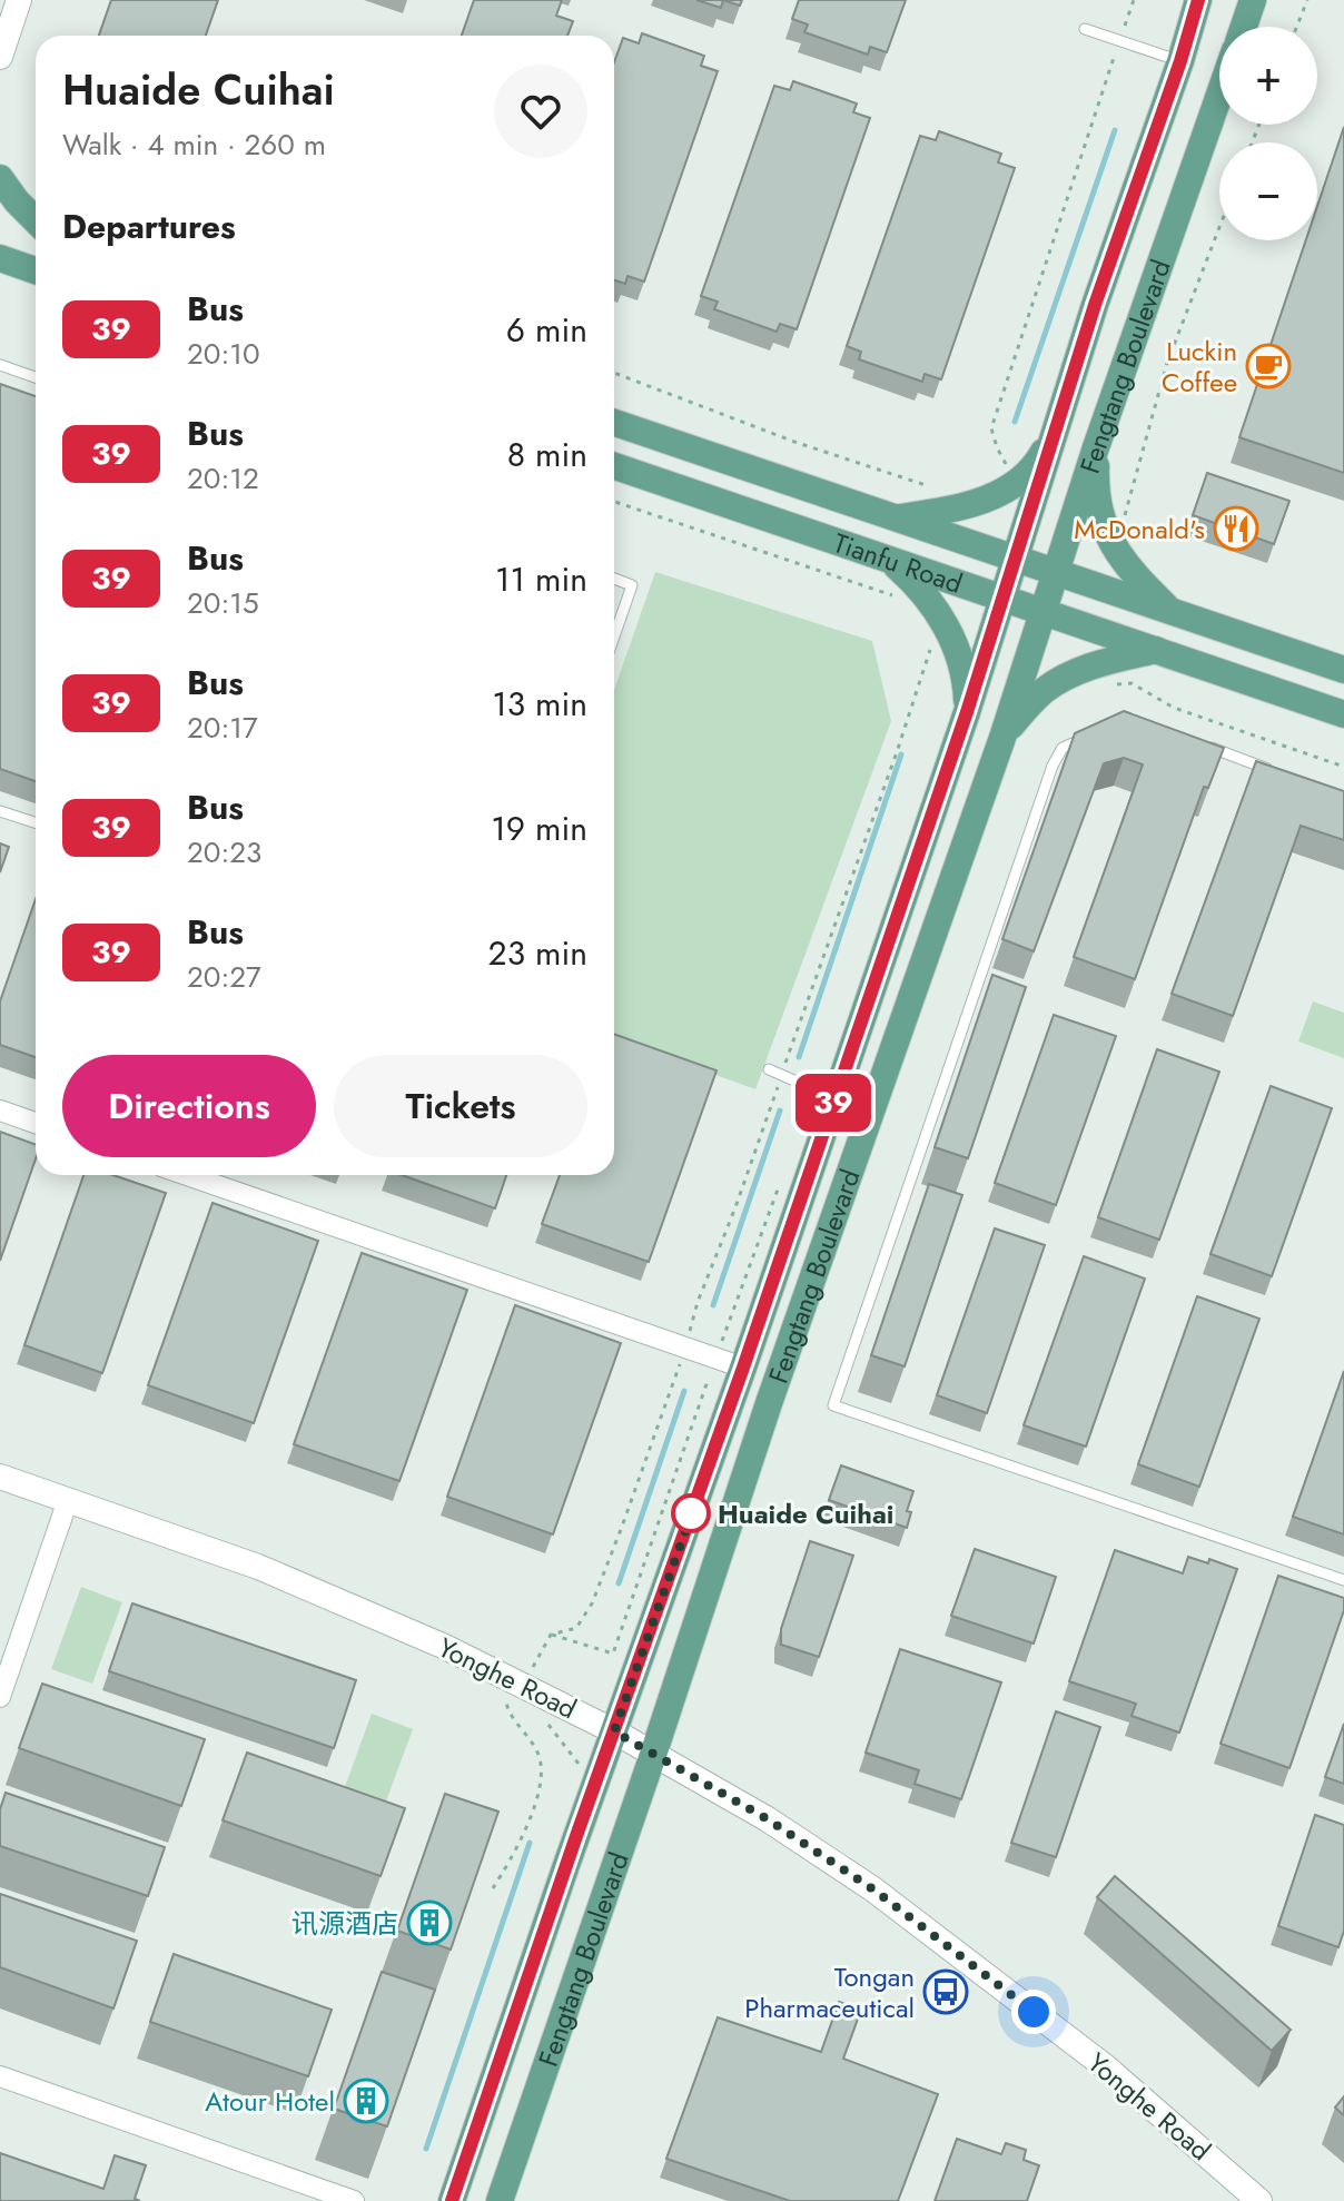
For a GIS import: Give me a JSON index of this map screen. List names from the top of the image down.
{
  "streets": {
    "main road": ["Fengtang Boulevard", "Tianfu Road"],
    "street": ["Yonghe Road"]
  },
  "crossings": [
    ["Fengtang Boulevard", "Tianfu Road"],
    ["Fengtang Boulevard", "Yonghe Road"]
  ],
  "places": {
    "cafe": ["Luckin Coffee"],
    "restaurant": ["McDonald's"],
    "other": ["Huaide Cuihai"],
    "building": ["讯源酒店", "Atour Hotel"],
    "bus stop": ["Tongan Pharmaceutical"]
  },
  "lines": ["bus line 39"],
  "page": {
    "on_map": "39",
    "map_buttons": ["+", "−"],
    "heading": [
      ["Huaide Cuihai", "Walk · 4 min · 260 m"],
      "Departures"
    ],
    "list": [
      {
        "mark": "39",
        "name": "Bus",
        "note": "20:10",
        "value": "6 min"
      },
      {
        "mark": "39",
        "name": "Bus",
        "note": "20:12",
        "value": "8 min"
      },
      {
        "mark": "39",
        "name": "Bus",
        "note": "20:15",
        "value": "11 min"
      },
      {
        "mark": "39",
        "name": "Bus",
        "note": "20:17",
        "value": "13 min"
      },
      {
        "mark": "39",
        "name": "Bus",
        "note": "20:23",
        "value": "19 min"
      },
      {
        "mark": "39",
        "name": "Bus",
        "note": "20:27",
        "value": "23 min"
      }
    ],
    "buttons": ["Directions", "Tickets"]
  }
}
